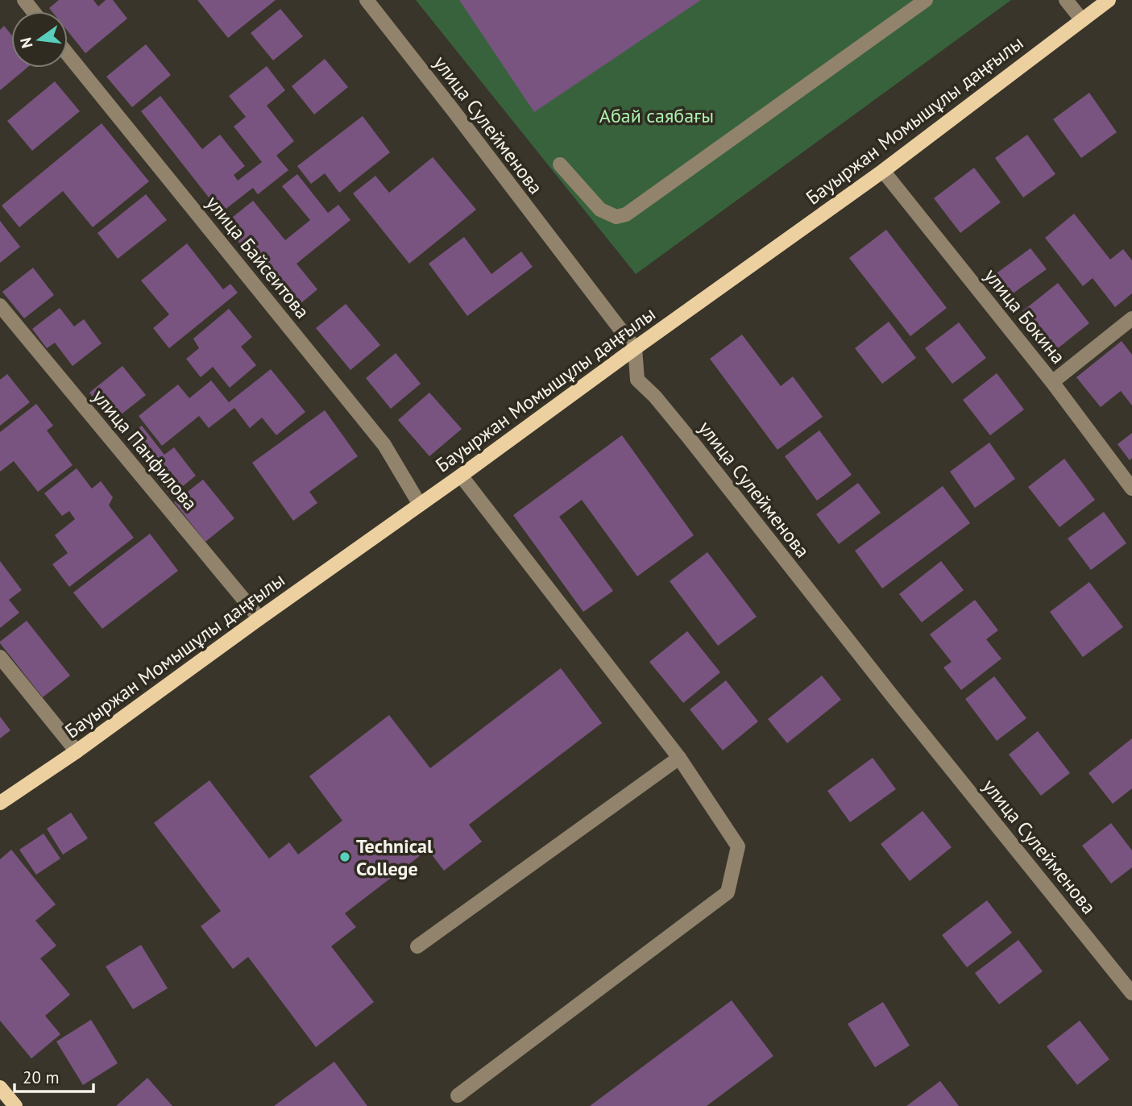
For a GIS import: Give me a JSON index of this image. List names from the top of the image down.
{
  "streets": {
    "main road": ["Бауыржан Момышұлы даңғылы"],
    "street": [
      "улица Сулейменова",
      "улица Байсеитова",
      "улица Бокина",
      "улица Панфилова"
    ]
  },
  "crossings": [
    ["Бауыржан Момышұлы даңғылы", "улица Сулейменова"],
    ["Бауыржан Момышұлы даңғылы", "улица Байсеитова"],
    ["Бауыржан Момышұлы даңғылы", "улица Бокина"],
    ["Бауыржан Момышұлы даңғылы", "улица Панфилова"]
  ],
  "parks": ["Абай саябағы"],
  "places": ["Technical College"],
  "scale_bar": "20 m",
  "north": "left"
}
